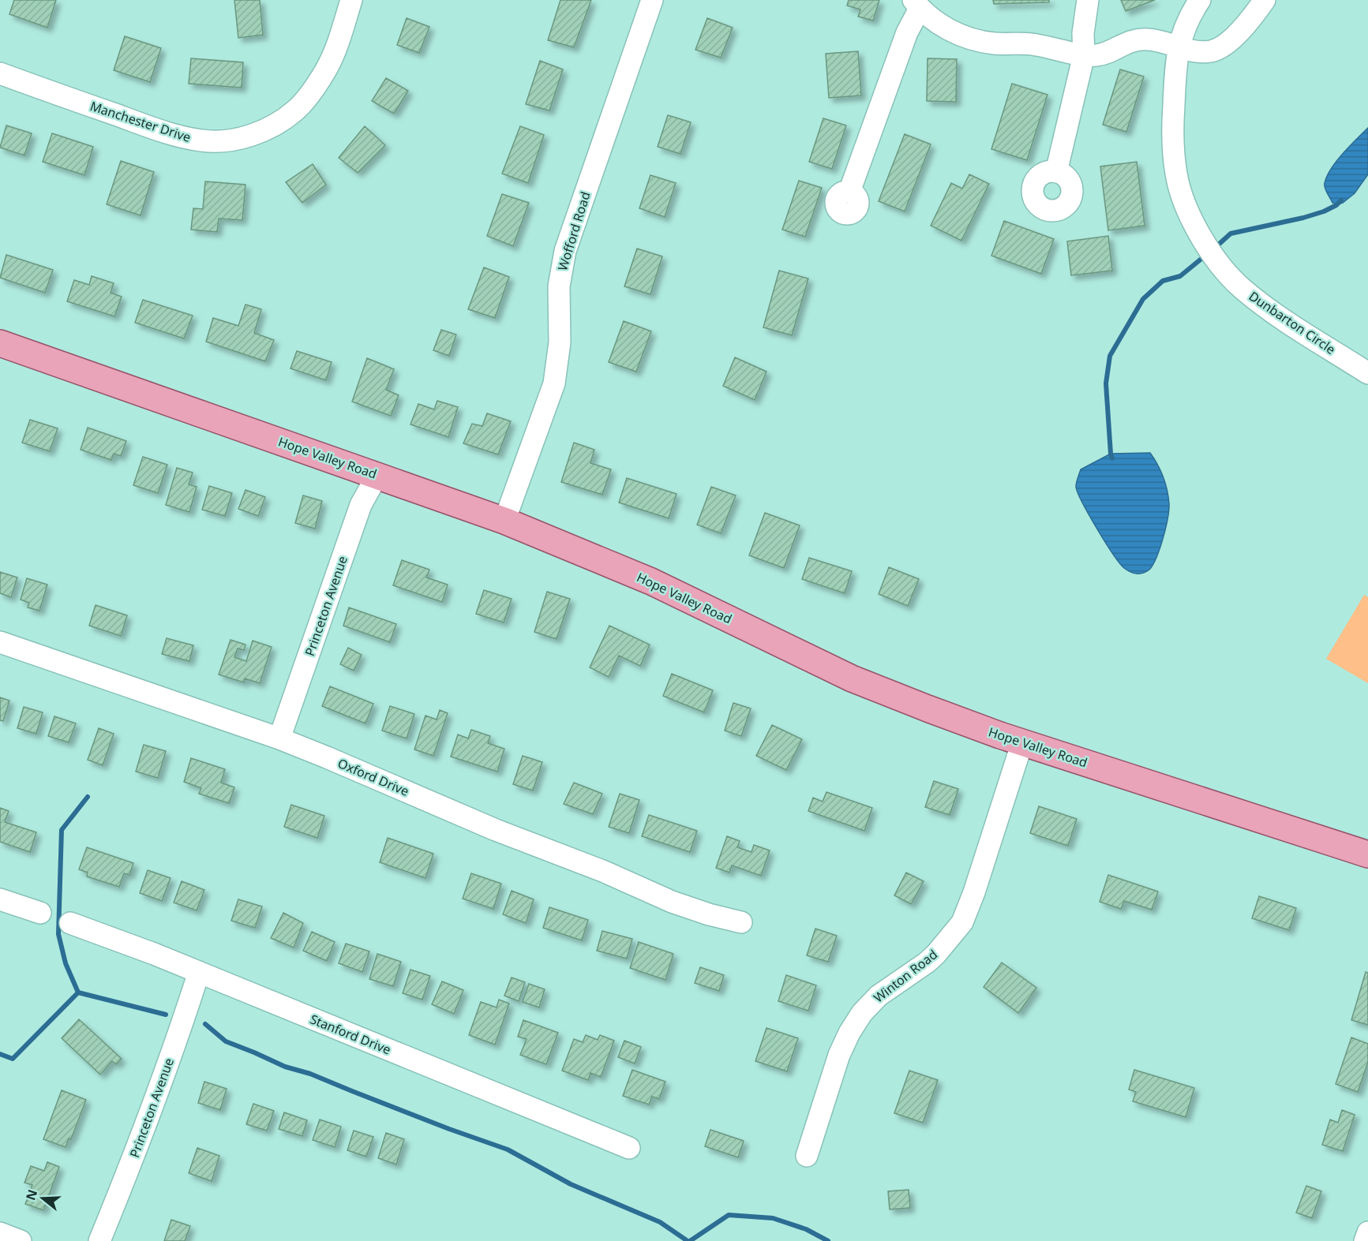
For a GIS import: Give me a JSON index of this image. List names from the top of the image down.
{
  "streets": {
    "main road": ["Hope Valley Road"],
    "street": [
      "Manchester Drive",
      "Wofford Road",
      "Dunbarton Circle",
      "Princeton Avenue",
      "Oxford Drive",
      "Winton Road",
      "Stanford Drive"
    ]
  },
  "crossings": [
    ["Wofford Road", "Hope Valley Road"],
    ["Hope Valley Road", "Princeton Avenue"],
    ["Hope Valley Road", "Winton Road"],
    ["Princeton Avenue", "Oxford Drive"],
    ["Princeton Avenue", "Stanford Drive"]
  ],
  "north": "left"
}
